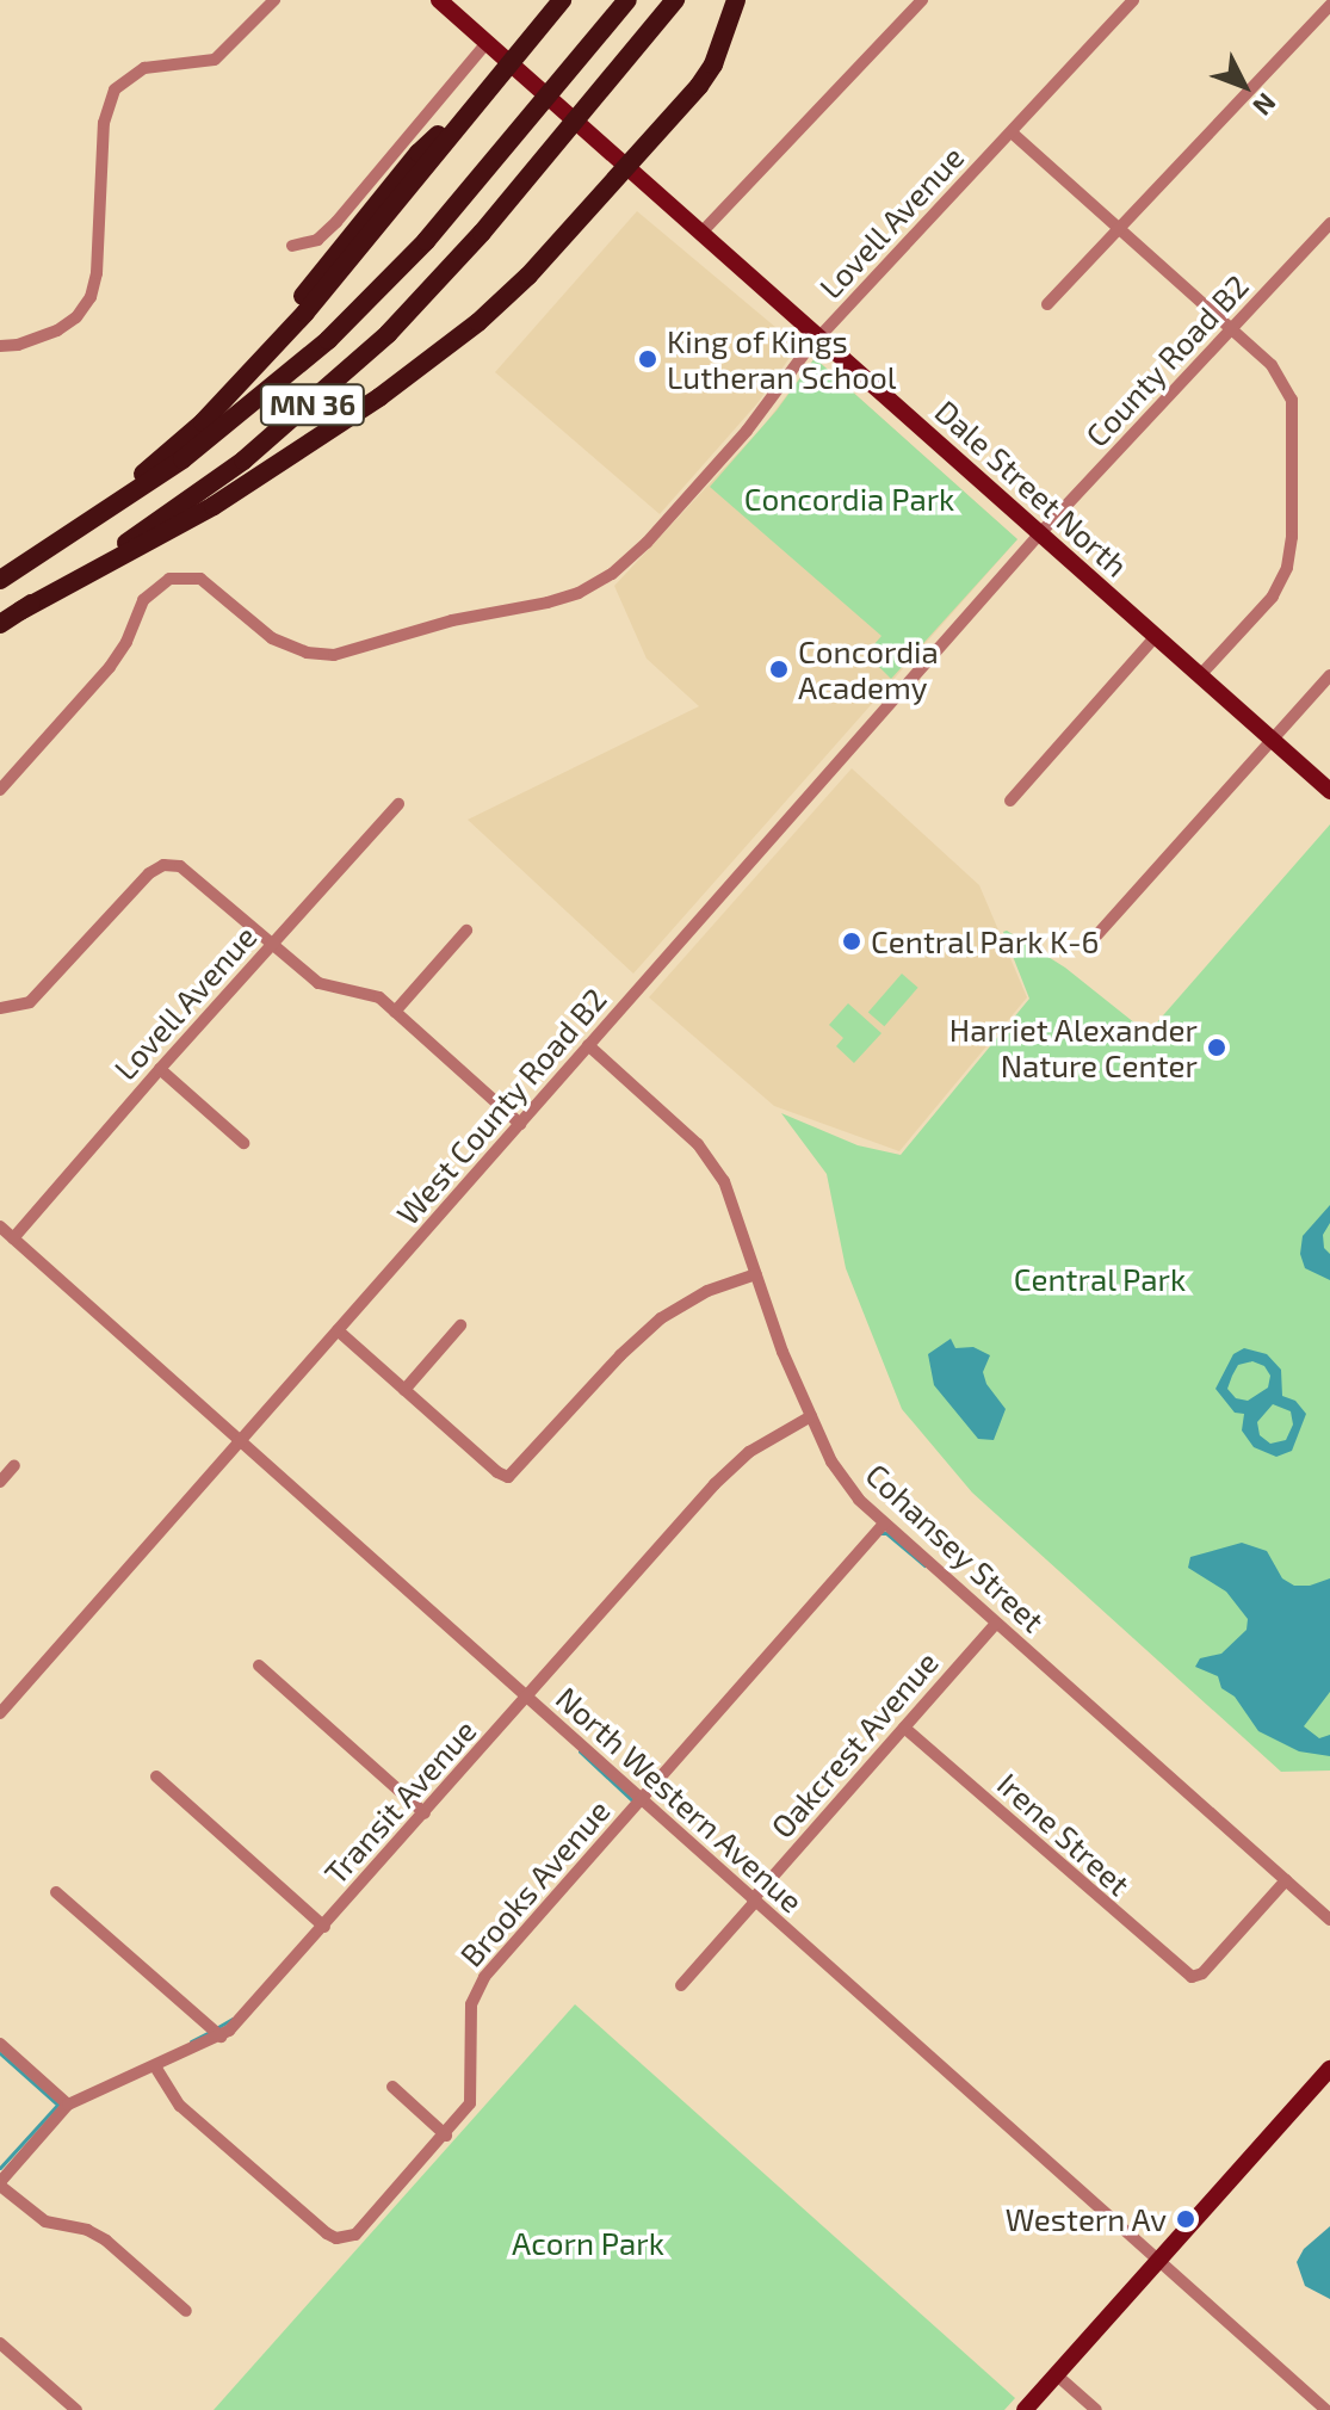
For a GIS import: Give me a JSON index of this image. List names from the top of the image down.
{
  "streets": {
    "highway": ["MN 36"],
    "main road": ["Dale Street North"],
    "street": [
      "Lovell Avenue",
      "County Road B2",
      "West County Road B2",
      "Cohansey Street",
      "Oakcrest Avenue",
      "North Western Avenue",
      "Transit Avenue",
      "Irene Street",
      "Brooks Avenue"
    ]
  },
  "crossings": [
    ["Lovell Avenue", "Dale Street North"],
    ["Lovell Avenue", "North Western Avenue"],
    ["County Road B2", "Dale Street North"],
    ["County Road B2", "West County Road B2"],
    ["Dale Street North", "West County Road B2"],
    ["West County Road B2", "Cohansey Street"],
    ["West County Road B2", "North Western Avenue"],
    ["Cohansey Street", "Oakcrest Avenue"],
    ["Cohansey Street", "Transit Avenue"],
    ["Cohansey Street", "Irene Street"],
    ["Cohansey Street", "Brooks Avenue"],
    ["Oakcrest Avenue", "North Western Avenue"],
    ["Oakcrest Avenue", "Irene Street"],
    ["North Western Avenue", "Transit Avenue"],
    ["North Western Avenue", "Brooks Avenue"],
    ["Transit Avenue", "Brooks Avenue"]
  ],
  "parks": ["Concordia Park", "Central Park", "Acorn Park"],
  "places": [
    "King of Kings Lutheran School",
    "Concordia Academy",
    "Central Park K-6",
    "Harriet Alexander Nature Center",
    "Western Av"
  ],
  "north": "bottom right"
}
